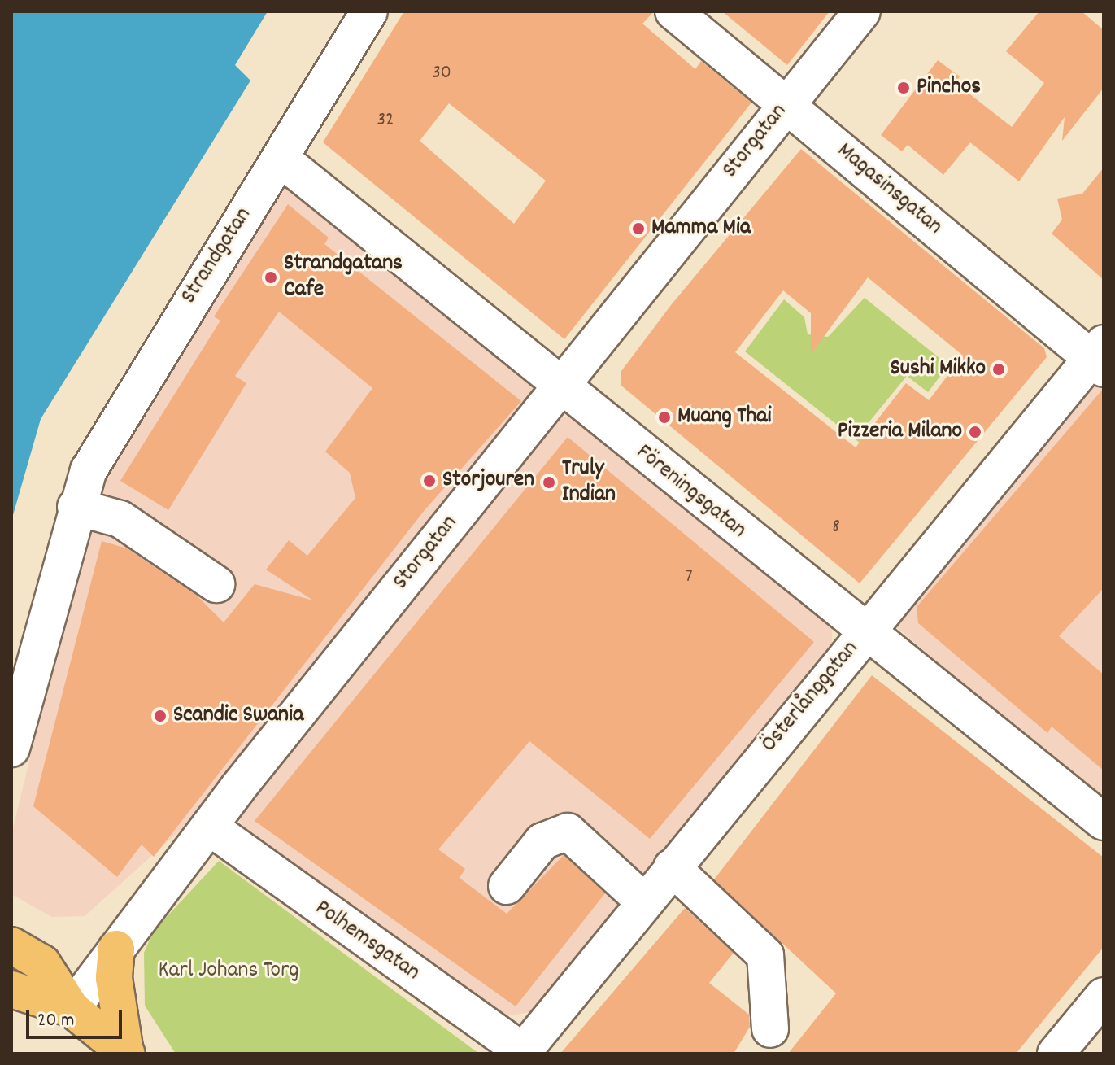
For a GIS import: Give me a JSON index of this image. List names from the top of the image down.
{
  "streets": {
    "street": [
      "Storgatan",
      "Magasinsgatan",
      "Strandgatan",
      "Föreningsgatan",
      "Österlånggatan",
      "Polhemsgatan"
    ]
  },
  "crossings": [
    ["Storgatan", "Magasinsgatan"],
    ["Storgatan", "Föreningsgatan"],
    ["Storgatan", "Polhemsgatan"],
    ["Magasinsgatan", "Österlånggatan"],
    ["Strandgatan", "Föreningsgatan"],
    ["Föreningsgatan", "Österlånggatan"],
    ["Österlånggatan", "Polhemsgatan"]
  ],
  "parks": ["Karl Johans Torg"],
  "places": [
    "Pinchos",
    "Mamma Mia",
    "Strandgatans Cafe",
    "Sushi Mikko",
    "Muang Thai",
    "Pizzeria Milano",
    "Storjouren",
    "Truly Indian",
    "Scandic Swania"
  ],
  "house_numbers": [
    "30",
    "32",
    "8",
    "7"
  ],
  "scale_bar": "20 m"
}
